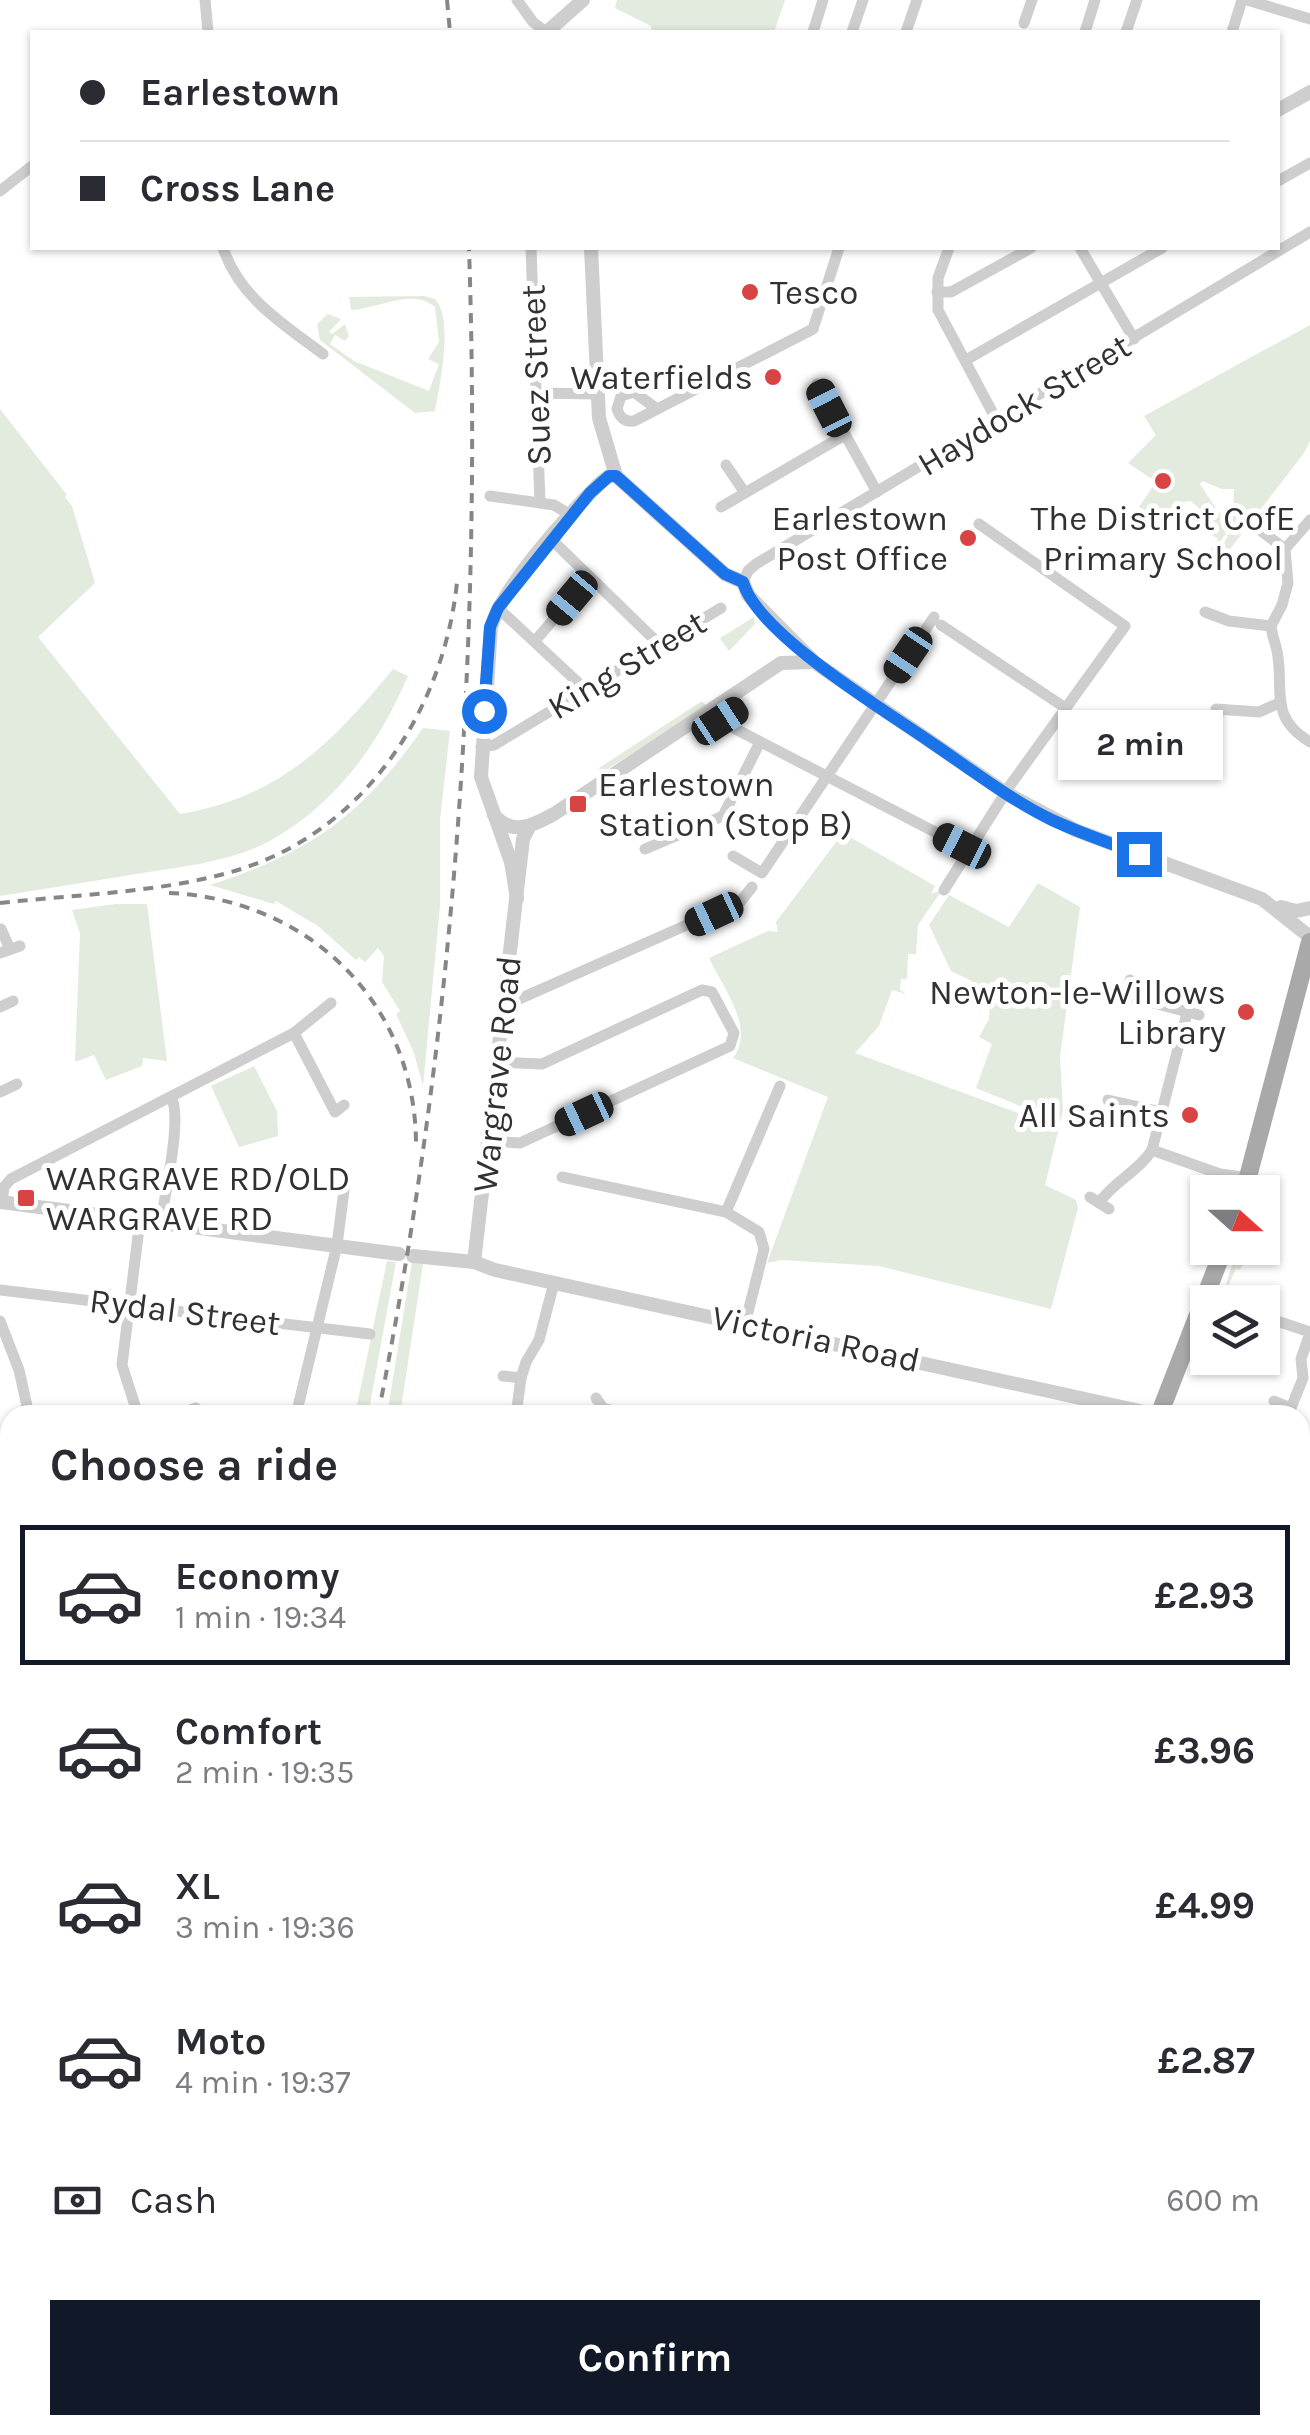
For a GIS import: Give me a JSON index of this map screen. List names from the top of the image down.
{
  "streets": {
    "street": [
      "Suez Street",
      "Haydock Street",
      "King Street",
      "Wargrave Road",
      "Rydal Street",
      "Victoria Road"
    ]
  },
  "crossings": [
    ["Wargrave Road", "Victoria Road"]
  ],
  "places": {
    "other": [
      "Tesco",
      "Waterfields",
      "The District CofE Primary School",
      "Earlestown Post Office",
      "Newton-le-Willows Library",
      "All Saints"
    ],
    "transit": ["Earlestown Station (Stop B)", "WARGRAVE RD/OLD WARGRAVE RD"]
  },
  "north": "right",
  "page": {
    "banner": ["Earlestown", "Cross Lane"],
    "bubble": "2 min",
    "heading": "Choose a ride",
    "list": [
      {
        "name": "Economy",
        "note": "1 min · 19:34",
        "value": "£2.93"
      },
      {
        "name": "Comfort",
        "note": "2 min · 19:35",
        "value": "£3.96"
      },
      {
        "name": "XL",
        "note": "3 min · 19:36",
        "value": "£4.99"
      },
      {
        "name": "Moto",
        "note": "4 min · 19:37",
        "value": "£2.87"
      }
    ],
    "pay": ["Cash", "600 m"],
    "buttons": "Confirm"
  }
}
